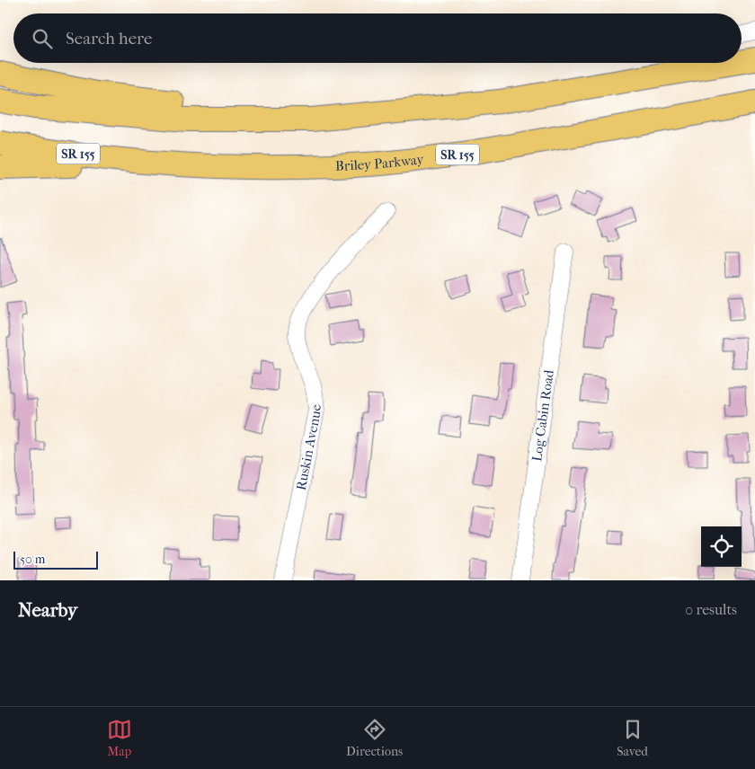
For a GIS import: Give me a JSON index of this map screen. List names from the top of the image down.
{
  "streets": {
    "highway": ["SR 155", "Briley Parkway"],
    "street": ["Log Cabin Road", "Ruskin Avenue"]
  },
  "scale_bar": "50 m",
  "page": {
    "search": "Search here",
    "scale": "50 m",
    "heading": ["Nearby", "0 results"],
    "nav": ["Map", "Directions", "Saved"]
  }
}
